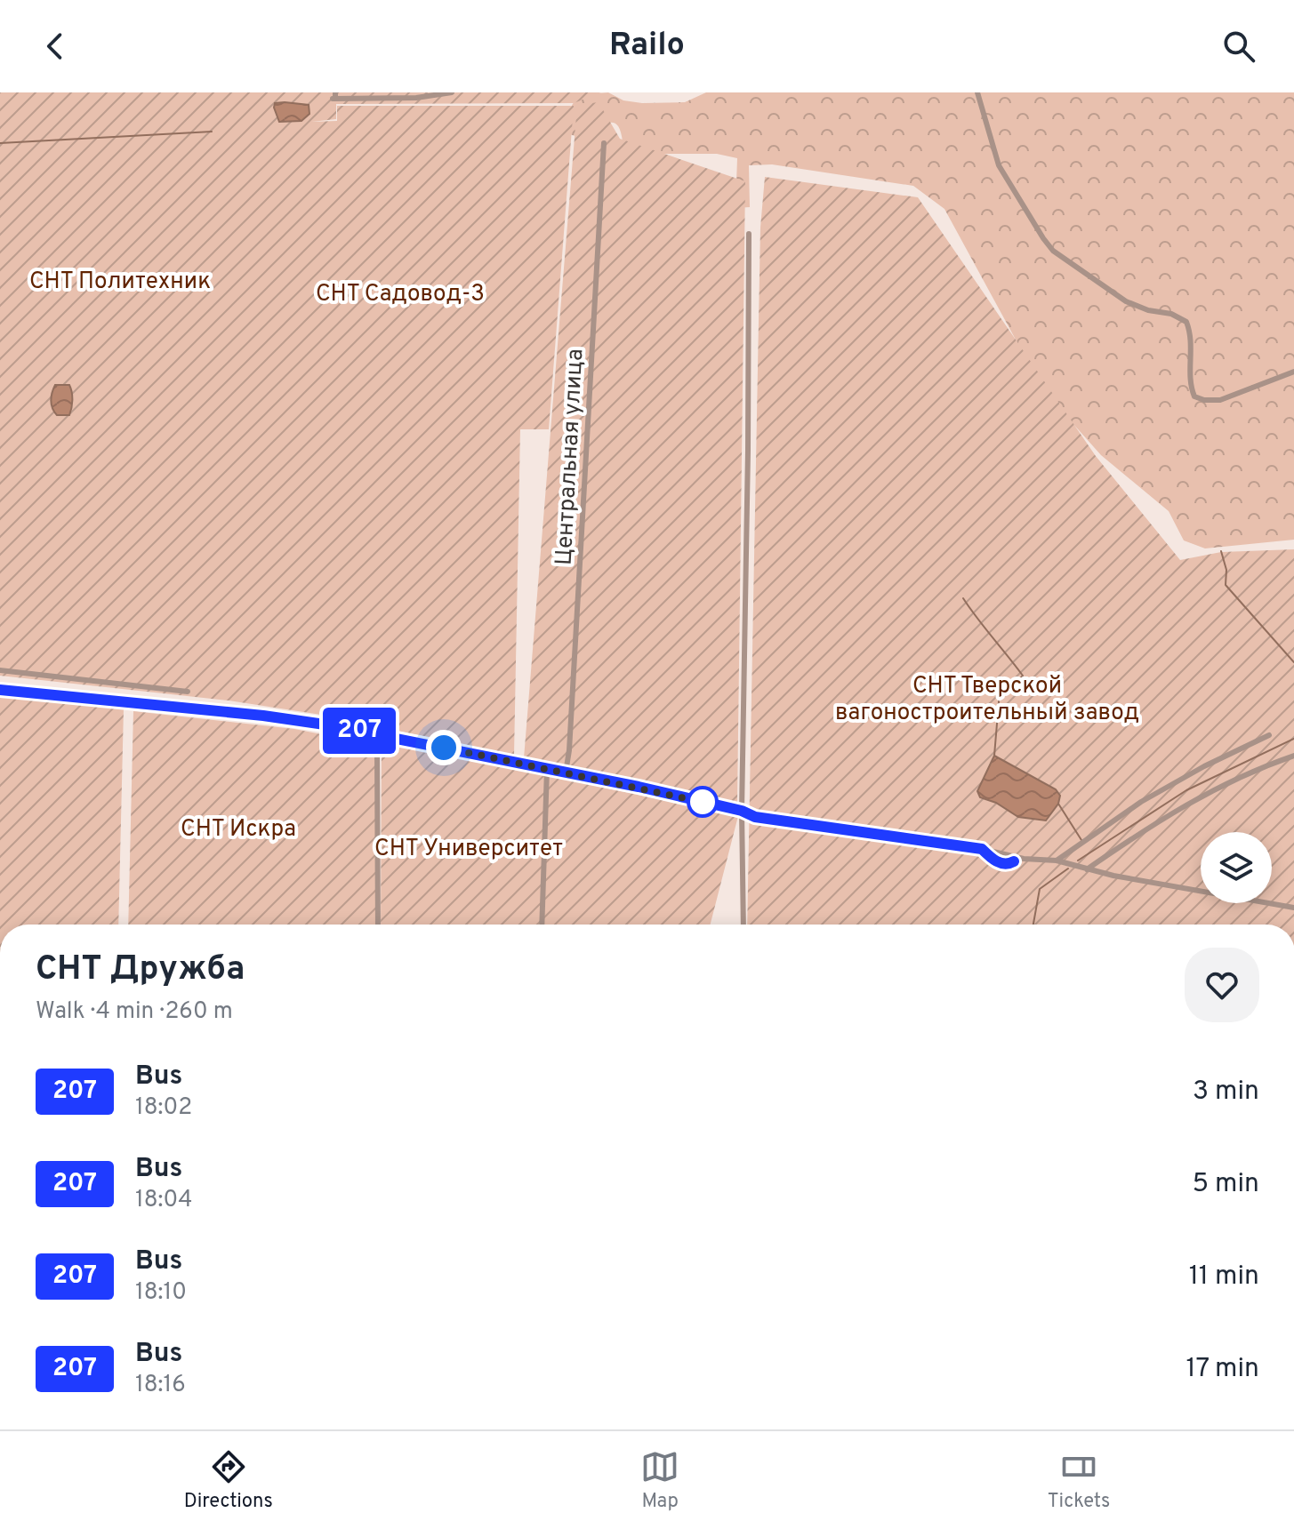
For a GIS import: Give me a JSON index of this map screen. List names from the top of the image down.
{
  "streets": {
    "street": ["Центральная улица"]
  },
  "parks": [
    "СНТ Политехник",
    "СНТ Садовод-3",
    "СНТ Тверской вагоностроительный завод",
    "СНТ Искра",
    "СНТ Университет"
  ],
  "lines": ["bus line 207"],
  "page": {
    "header": "Railo",
    "on_map": "207",
    "heading": ["СНТ Дружба", "Walk · 4 min · 260 m"],
    "list": [
      {
        "mark": "207",
        "name": "Bus",
        "note": "18:02",
        "value": "3 min"
      },
      {
        "mark": "207",
        "name": "Bus",
        "note": "18:04",
        "value": "5 min"
      },
      {
        "mark": "207",
        "name": "Bus",
        "note": "18:10",
        "value": "11 min"
      },
      {
        "mark": "207",
        "name": "Bus",
        "note": "18:16",
        "value": "17 min"
      }
    ],
    "tabs": ["Directions", "Map", "Tickets"]
  }
}
